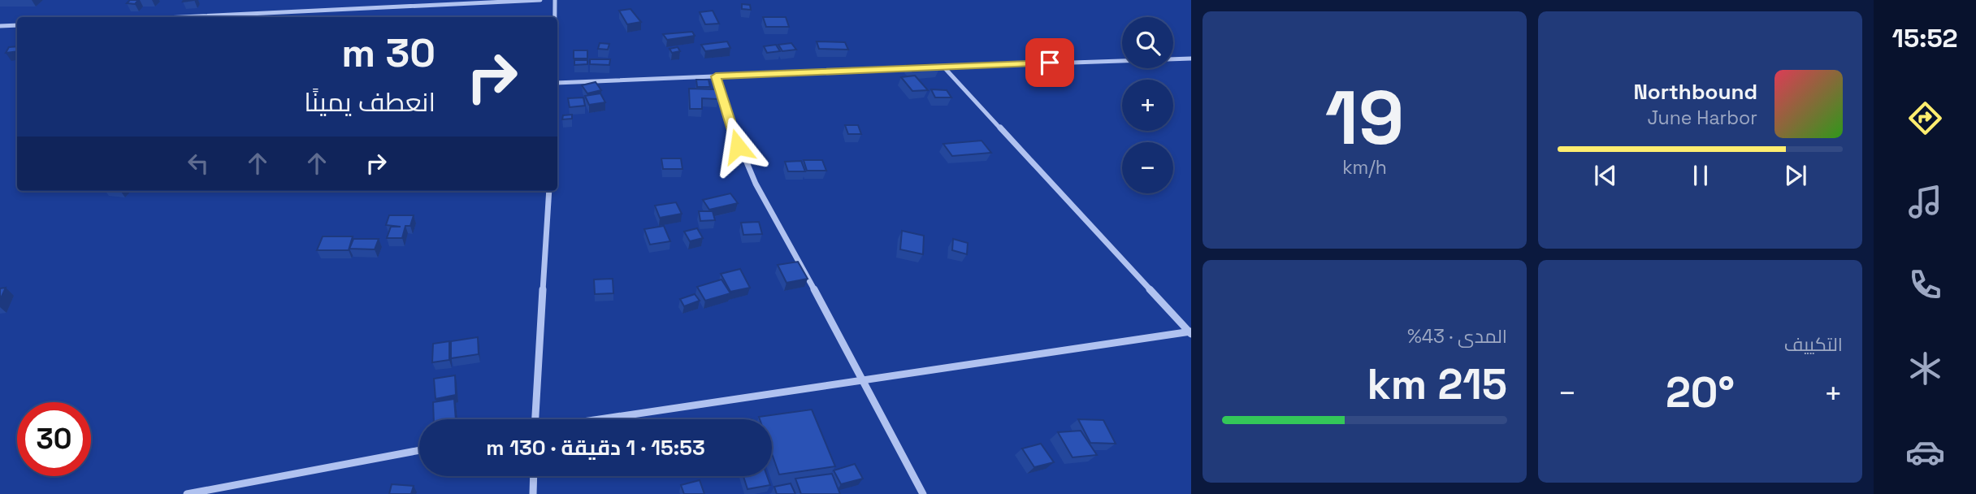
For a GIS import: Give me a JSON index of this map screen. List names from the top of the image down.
{
  "page": {
    "tabs": "15:52",
    "tile": [
      ["19", "km/h"],
      "التكييف",
      ["المدى · 43%", "215 km"]
    ],
    "map_buttons": ["+", "−"],
    "turn": ["30 m", "انعطف يمينًا"],
    "song": ["Northbound", "June Harbor"],
    "heat": ["−", "20°", "+"],
    "limit": "30",
    "trip": "15:53 · 1 دقيقة · 130 m"
  }
}
